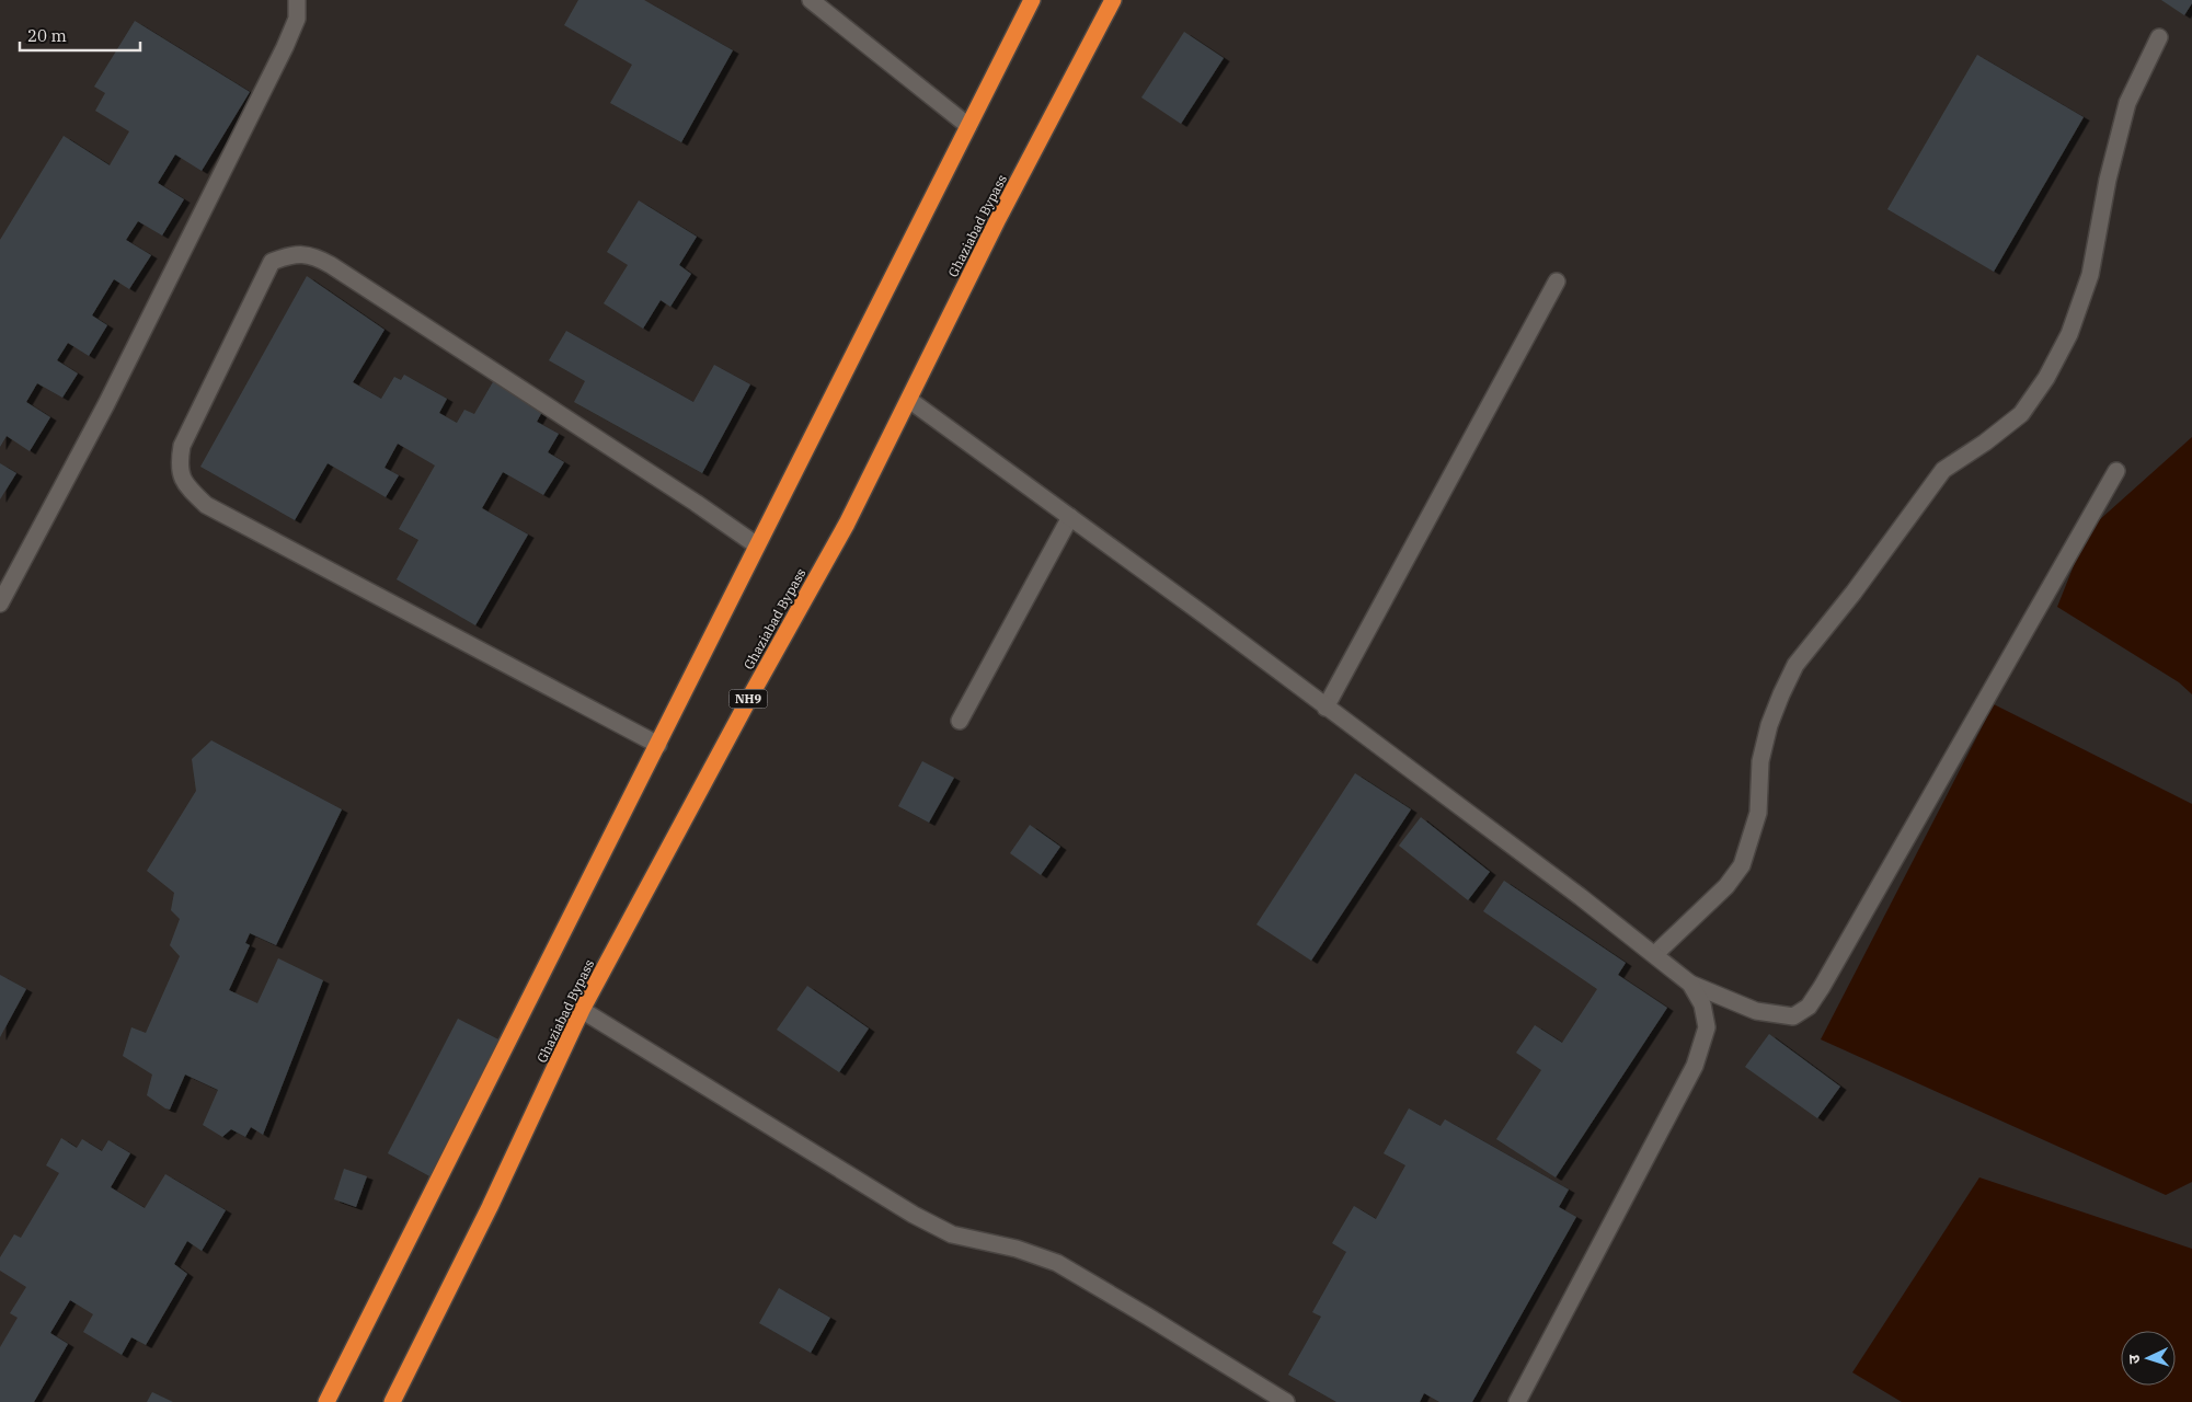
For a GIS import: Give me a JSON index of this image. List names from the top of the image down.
{
  "streets": {
    "highway": ["Ghaziabad Bypass", "NH9"]
  },
  "scale_bar": "20 m",
  "north": "left"
}
